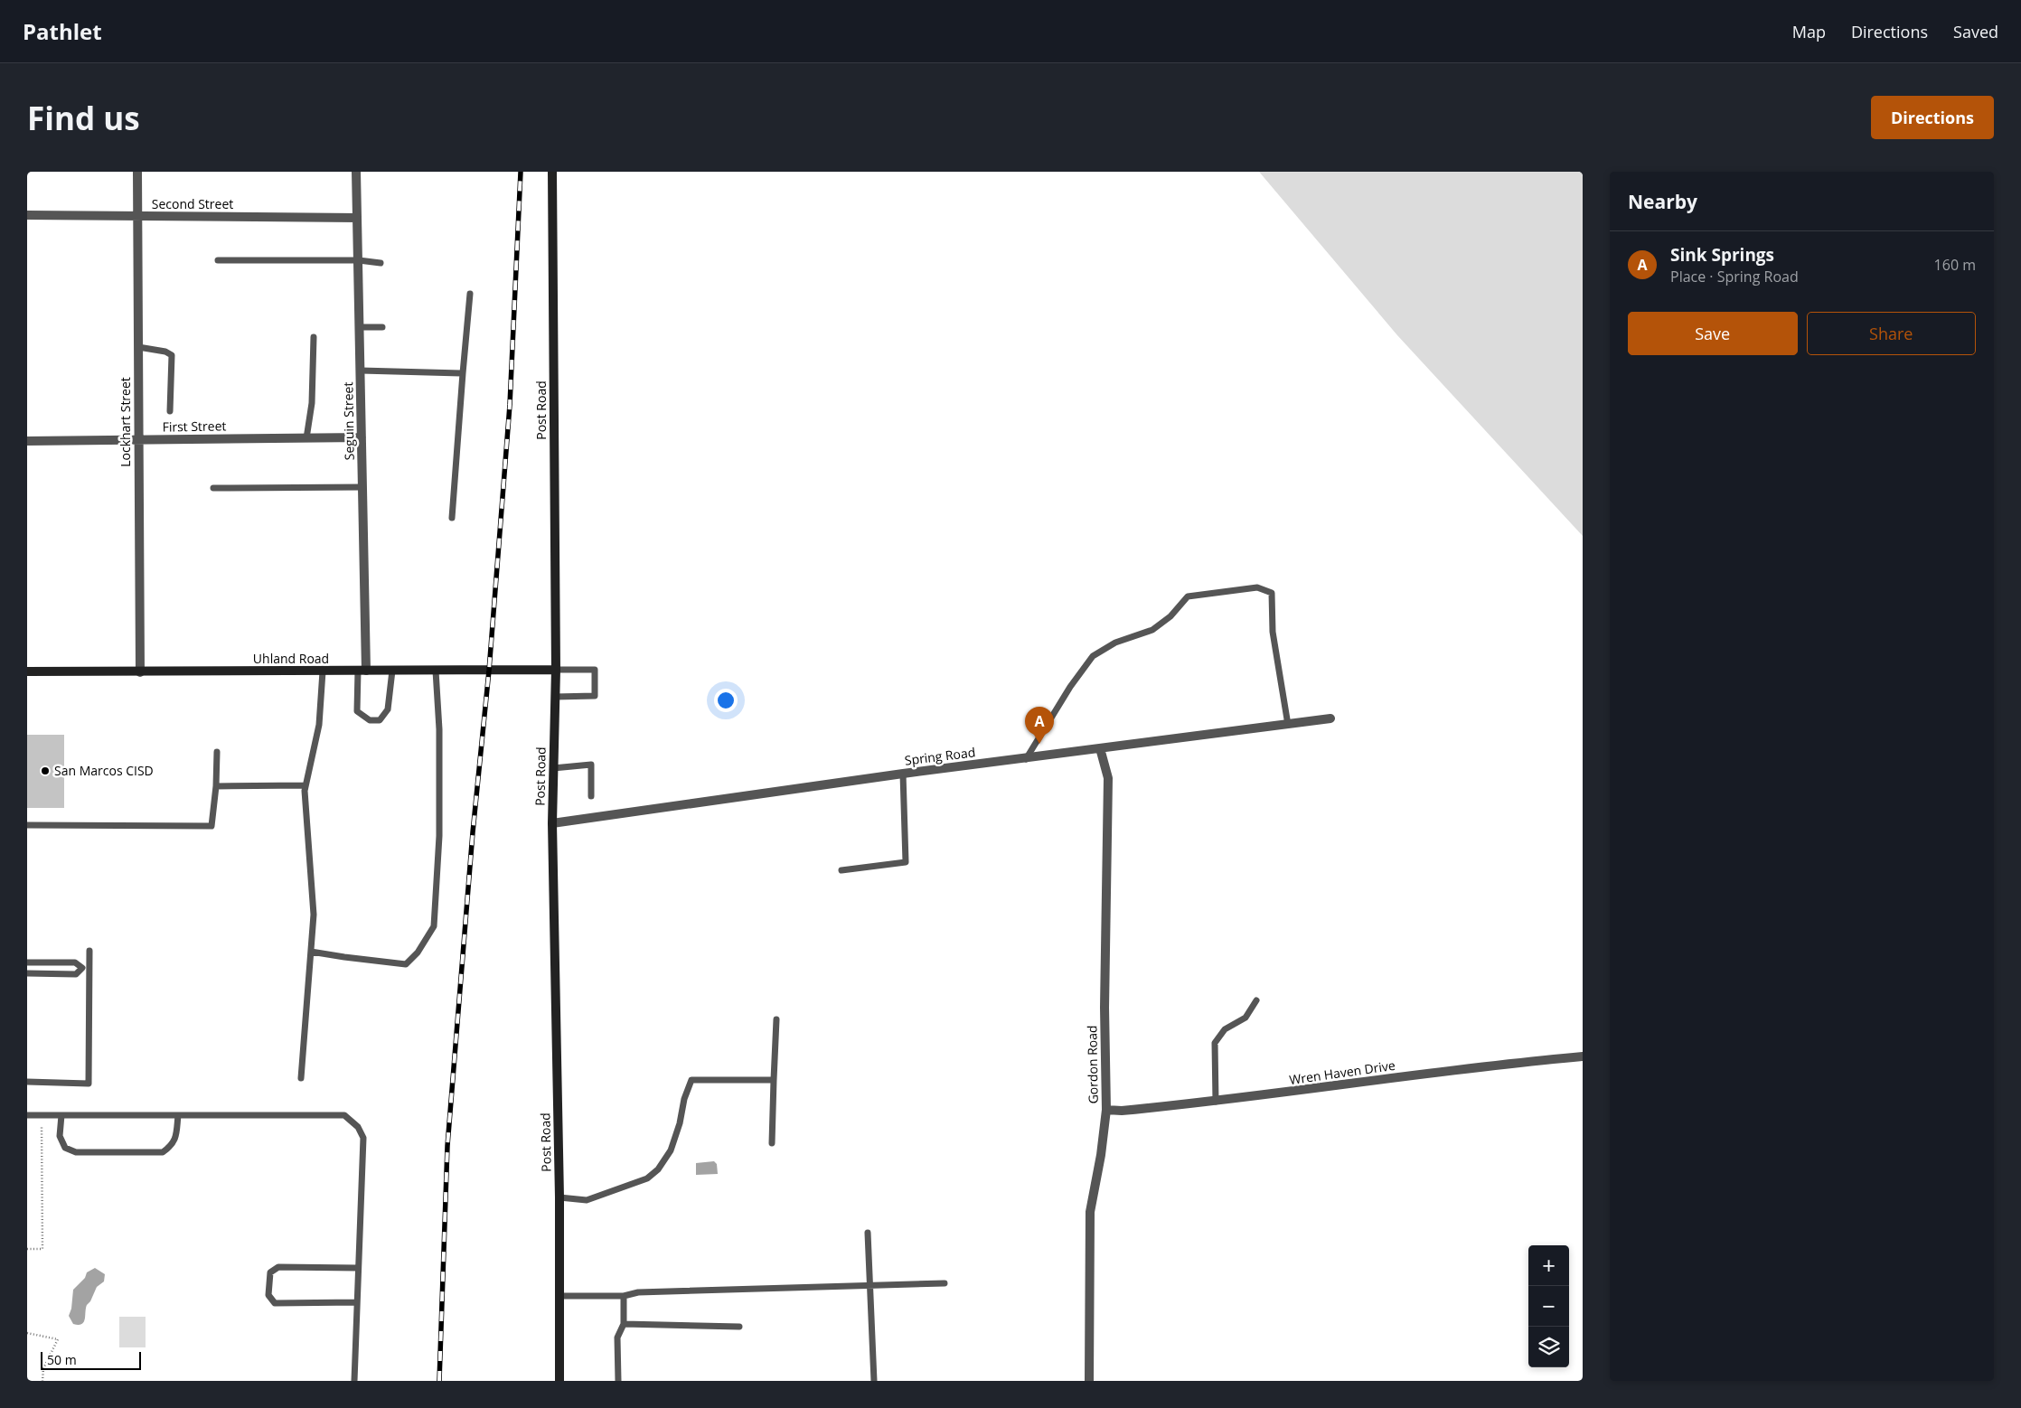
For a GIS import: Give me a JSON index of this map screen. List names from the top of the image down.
{
  "streets": {
    "street": [
      "Second Street",
      "Post Road",
      "Seguin Street",
      "Lockhart Street",
      "First Street",
      "Uhland Road",
      "Spring Road",
      "Gordon Road",
      "Wren Haven Drive"
    ]
  },
  "crossings": [
    ["Second Street", "Seguin Street"],
    ["Second Street", "Lockhart Street"],
    ["Post Road", "Uhland Road"],
    ["Post Road", "Spring Road"],
    ["Seguin Street", "First Street"],
    ["Seguin Street", "Uhland Road"],
    ["Lockhart Street", "First Street"],
    ["Lockhart Street", "Uhland Road"],
    ["Spring Road", "Gordon Road"],
    ["Gordon Road", "Wren Haven Drive"]
  ],
  "places": ["San Marcos CISD"],
  "scale_bar": "50 m",
  "page": {
    "header": "Pathlet",
    "nav": ["Map", "Directions", "Saved"],
    "buttons": [
      "Directions",
      ["Save", "Share"]
    ],
    "title": "Find us",
    "heading": "Nearby",
    "list": [
      {
        "mark": "A",
        "name": "Sink Springs",
        "note": "Place · Spring Road",
        "value": "160 m"
      }
    ],
    "pins": "A",
    "map_buttons": ["+", "−"],
    "scale": "50 m"
  }
}
